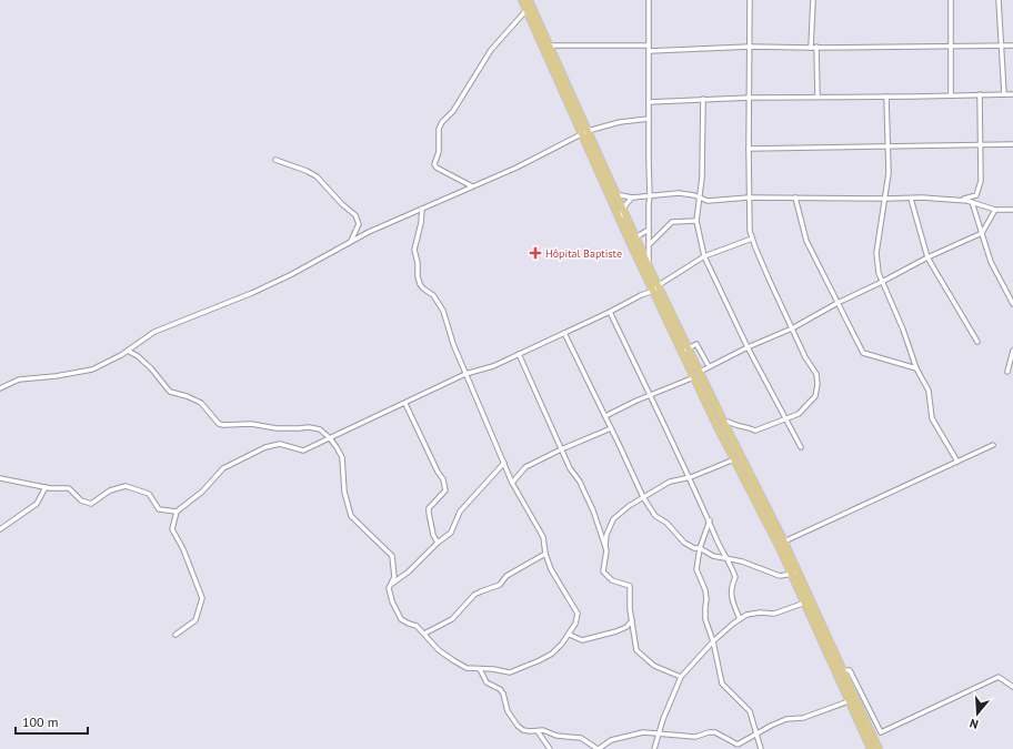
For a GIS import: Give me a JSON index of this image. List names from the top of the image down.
{
  "places": {
    "health": ["Hôpital Baptiste"]
  },
  "scale_bar": "100 m",
  "north": "bottom"
}
